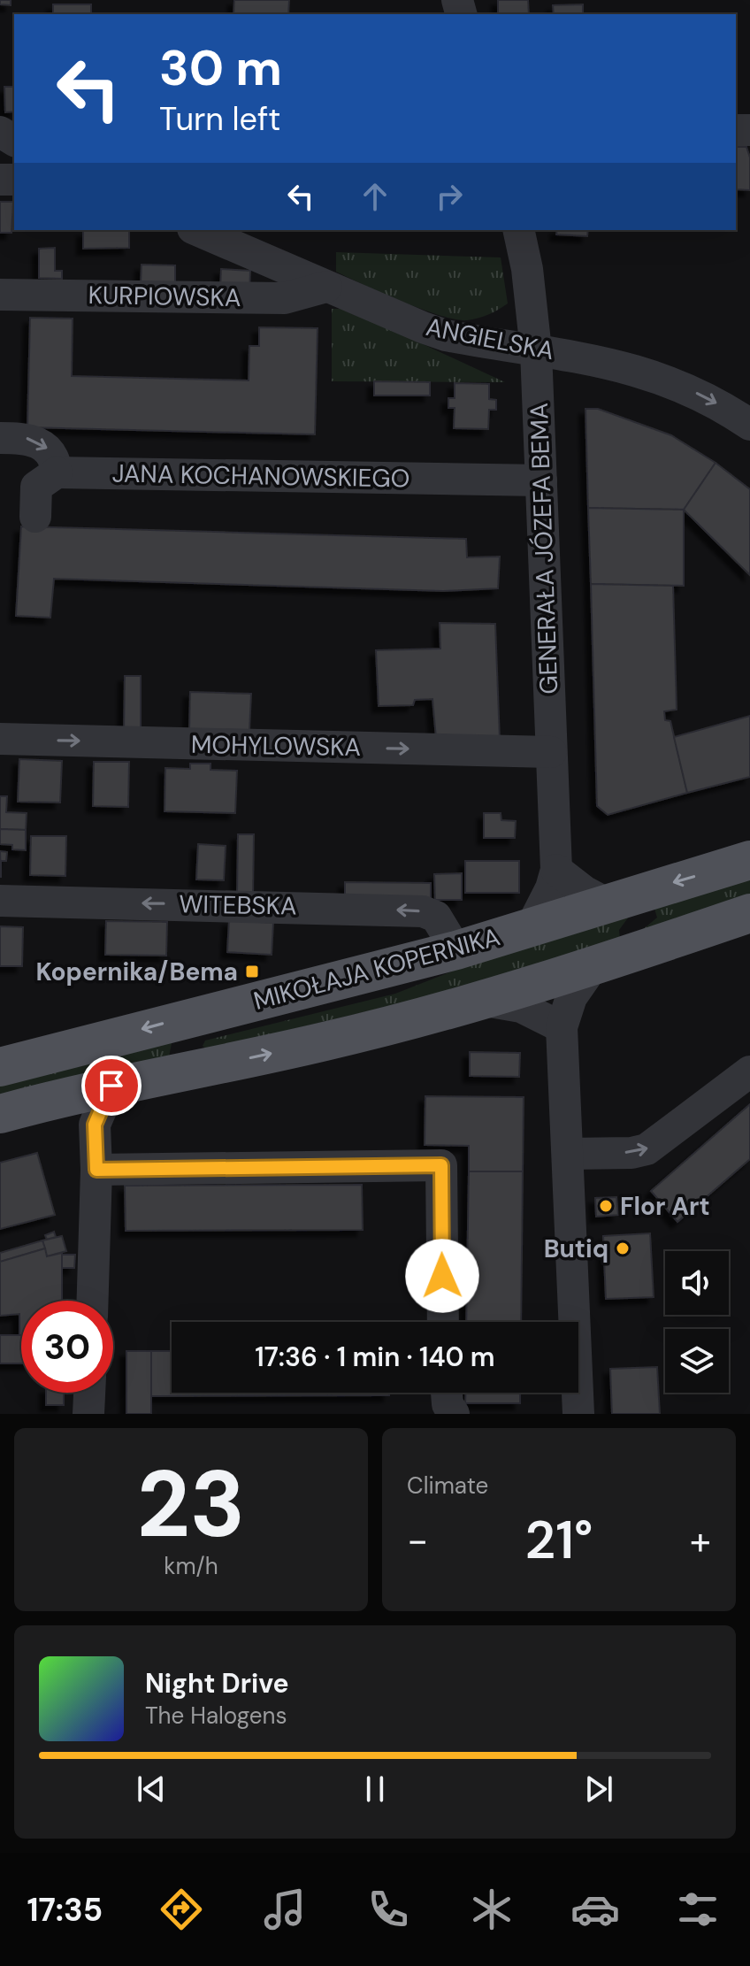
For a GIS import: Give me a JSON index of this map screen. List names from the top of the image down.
{
  "streets": {
    "main road": ["MIKOŁAJA KOPERNIKA"],
    "street": [
      "KURPIOWSKA",
      "ANGIELSKA",
      "JANA KOCHANOWSKIEGO",
      "GENERAŁA JÓZEFA BEMA",
      "MOHYLOWSKA",
      "WITEBSKA"
    ]
  },
  "crossings": [
    ["KURPIOWSKA", "ANGIELSKA"],
    ["ANGIELSKA", "GENERAŁA JÓZEFA BEMA"],
    ["JANA KOCHANOWSKIEGO", "GENERAŁA JÓZEFA BEMA"],
    ["GENERAŁA JÓZEFA BEMA", "MOHYLOWSKA"],
    ["GENERAŁA JÓZEFA BEMA", "MIKOŁAJA KOPERNIKA"],
    ["WITEBSKA", "MIKOŁAJA KOPERNIKA"]
  ],
  "one_way": ["ANGIELSKA", "MOHYLOWSKA", "WITEBSKA"],
  "places": {
    "transit": ["Kopernika/Bema"],
    "other": ["Flor Art", "Butiq"]
  },
  "page": {
    "turn": ["30 m", "Turn left"],
    "limit": "30",
    "trip": "17:36 · 1 min · 140 m",
    "tile": [
      ["23", "km/h"],
      "Climate"
    ],
    "heat": ["−", "21°", "+"],
    "song": ["Night Drive", "The Halogens"],
    "tabs": "17:35"
  }
}
